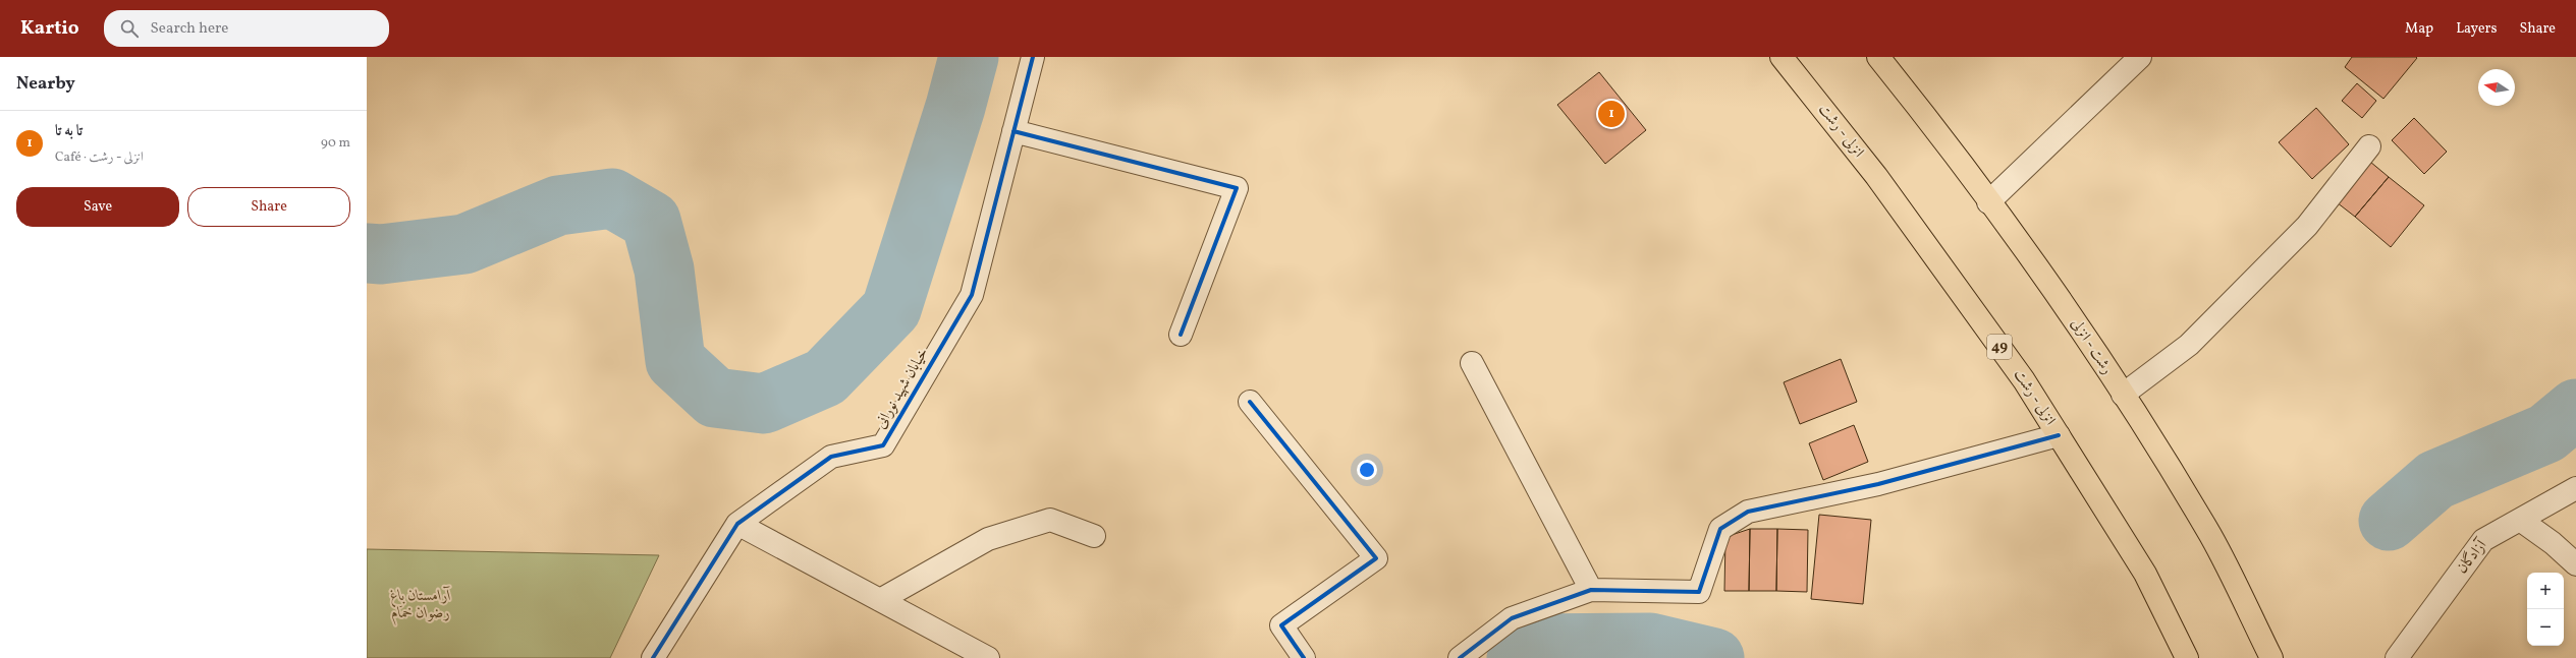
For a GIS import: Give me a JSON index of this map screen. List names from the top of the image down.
{
  "streets": {
    "highway": ["انزلی - رشت", "49", "رشت - انزلی"],
    "street": ["خیابان شهید نورانی", "آزادگان"]
  },
  "parks": ["آرامستان باغ رضوان خمام"],
  "north": "left",
  "page": {
    "header": "Kartio",
    "search": "Search here",
    "nav": ["Map", "Layers", "Share"],
    "heading": "Nearby",
    "pins": "1",
    "list": [
      {
        "mark": "1",
        "name": "تا به تا",
        "note": "Café · انزلی - رشت",
        "value": "90 m"
      }
    ],
    "buttons": ["Save", "Share"],
    "map_buttons": ["+", "−"]
  }
}
